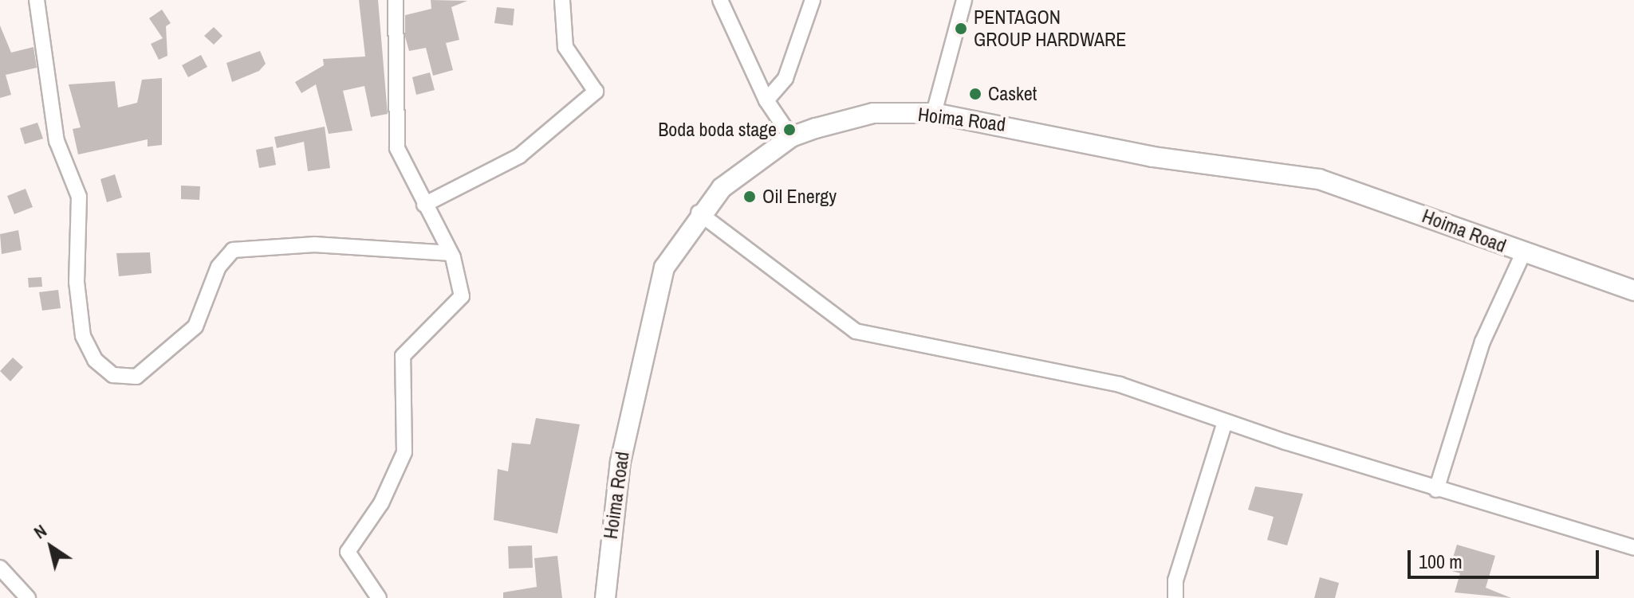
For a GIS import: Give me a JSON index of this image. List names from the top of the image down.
{
  "streets": {
    "main road": ["Hoima Road"]
  },
  "places": [
    "PENTAGON GROUP HARDWARE",
    "Casket",
    "Boda boda stage",
    "Oil Energy"
  ],
  "scale_bar": "100 m",
  "north": "top left"
}
